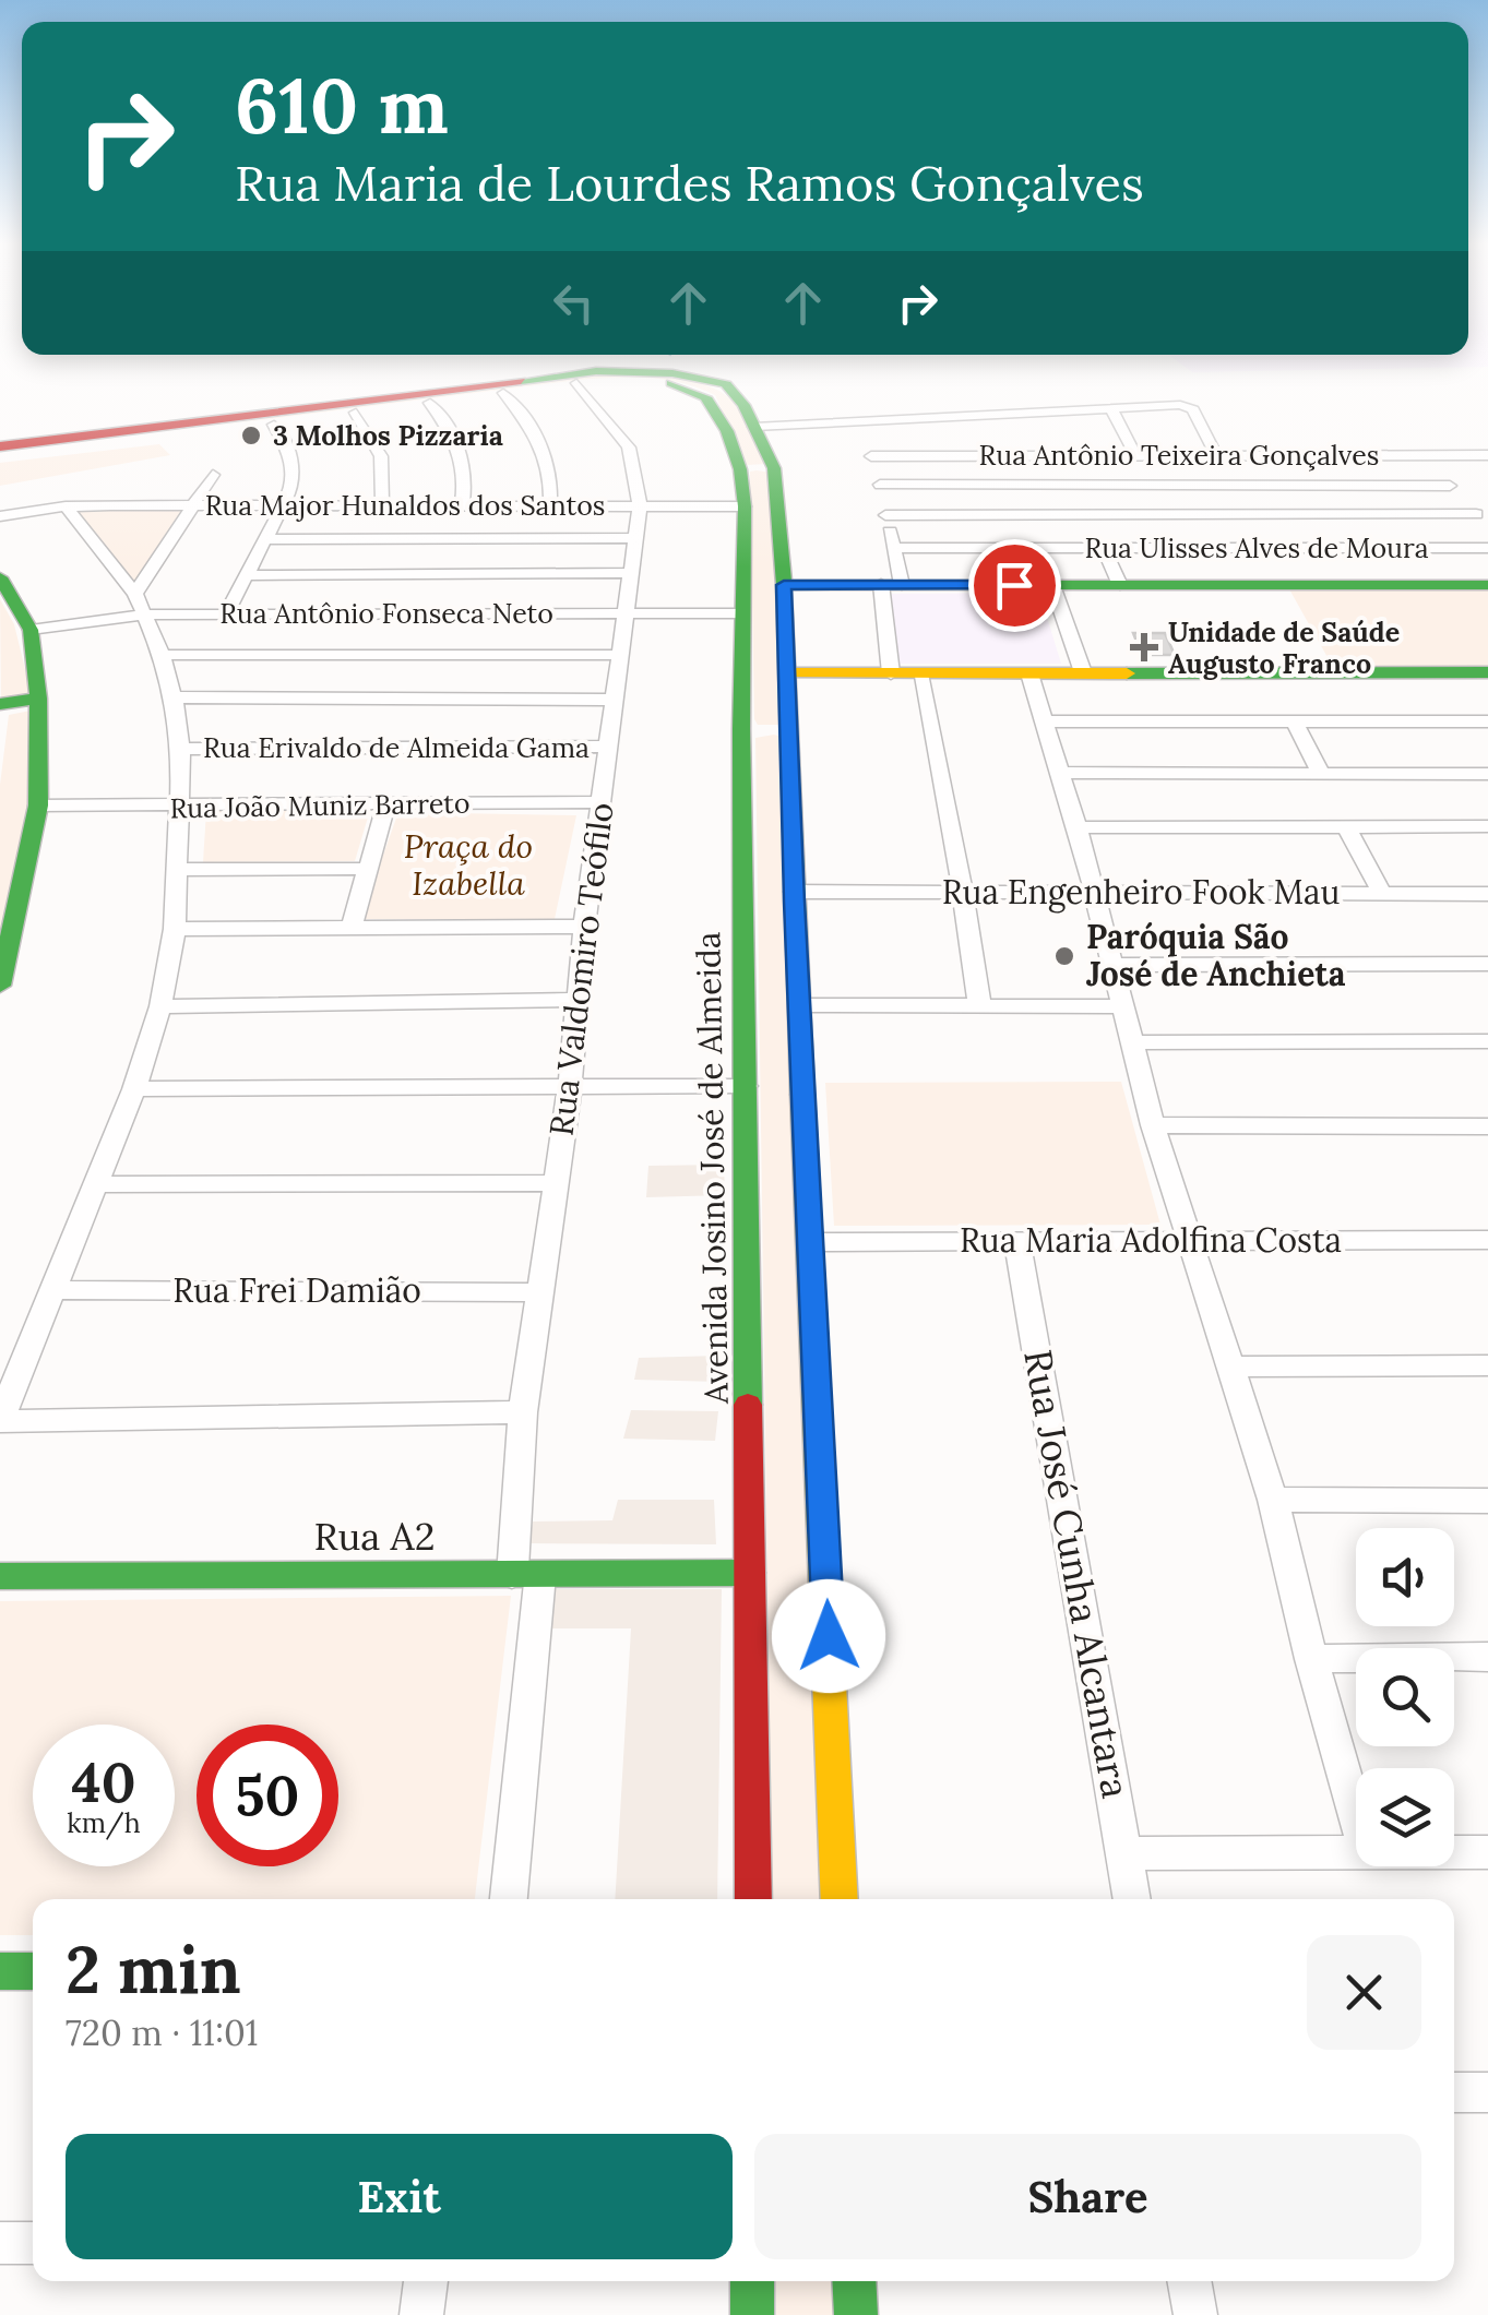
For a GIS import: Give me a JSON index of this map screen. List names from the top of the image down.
{
  "streets": {
    "main road": ["Avenida Josino José de Almeida", "Rua A2"],
    "street": [
      "Rua Antônio Teixeira Gonçalves",
      "Rua Major Hunaldos dos Santos",
      "Rua Ulisses Alves de Moura",
      "Rua Antônio Fonseca Neto",
      "Rua Erivaldo de Almeida Gama",
      "Rua João Muniz Barreto",
      "Rua Engenheiro Fook Mau",
      "Rua Valdomiro Teófilo",
      "Rua Maria Adolfina Costa",
      "Rua Frei Damião",
      "Rua José Cunha Alcantara"
    ]
  },
  "crossings": [
    ["Rua Major Hunaldos dos Santos", "Rua Valdomiro Teófilo"],
    ["Rua Major Hunaldos dos Santos", "Avenida Josino José de Almeida"],
    ["Rua Antônio Fonseca Neto", "Rua Valdomiro Teófilo"],
    ["Rua Antônio Fonseca Neto", "Avenida Josino José de Almeida"],
    ["Rua Erivaldo de Almeida Gama", "Rua Valdomiro Teófilo"],
    ["Rua João Muniz Barreto", "Rua Valdomiro Teófilo"],
    ["Rua Valdomiro Teófilo", "Avenida Josino José de Almeida"],
    ["Rua Valdomiro Teófilo", "Rua Frei Damião"],
    ["Rua Valdomiro Teófilo", "Rua A2"],
    ["Avenida Josino José de Almeida", "Rua A2"],
    ["Rua Maria Adolfina Costa", "Rua José Cunha Alcantara"]
  ],
  "parks": ["Praça do Izabella"],
  "places": {
    "other": ["3 Molhos Pizzaria", "Paróquia São José de Anchieta"],
    "health": ["Unidade de Saúde Augusto Franco"]
  },
  "page": {
    "turn": ["610 m", "Rua Maria de Lourdes Ramos Gonçalves"],
    "speed": "40 km/h",
    "limit": "50",
    "heading": ["2 min", "720 m · 11:01"],
    "buttons": ["Exit", "Share"]
  }
}
